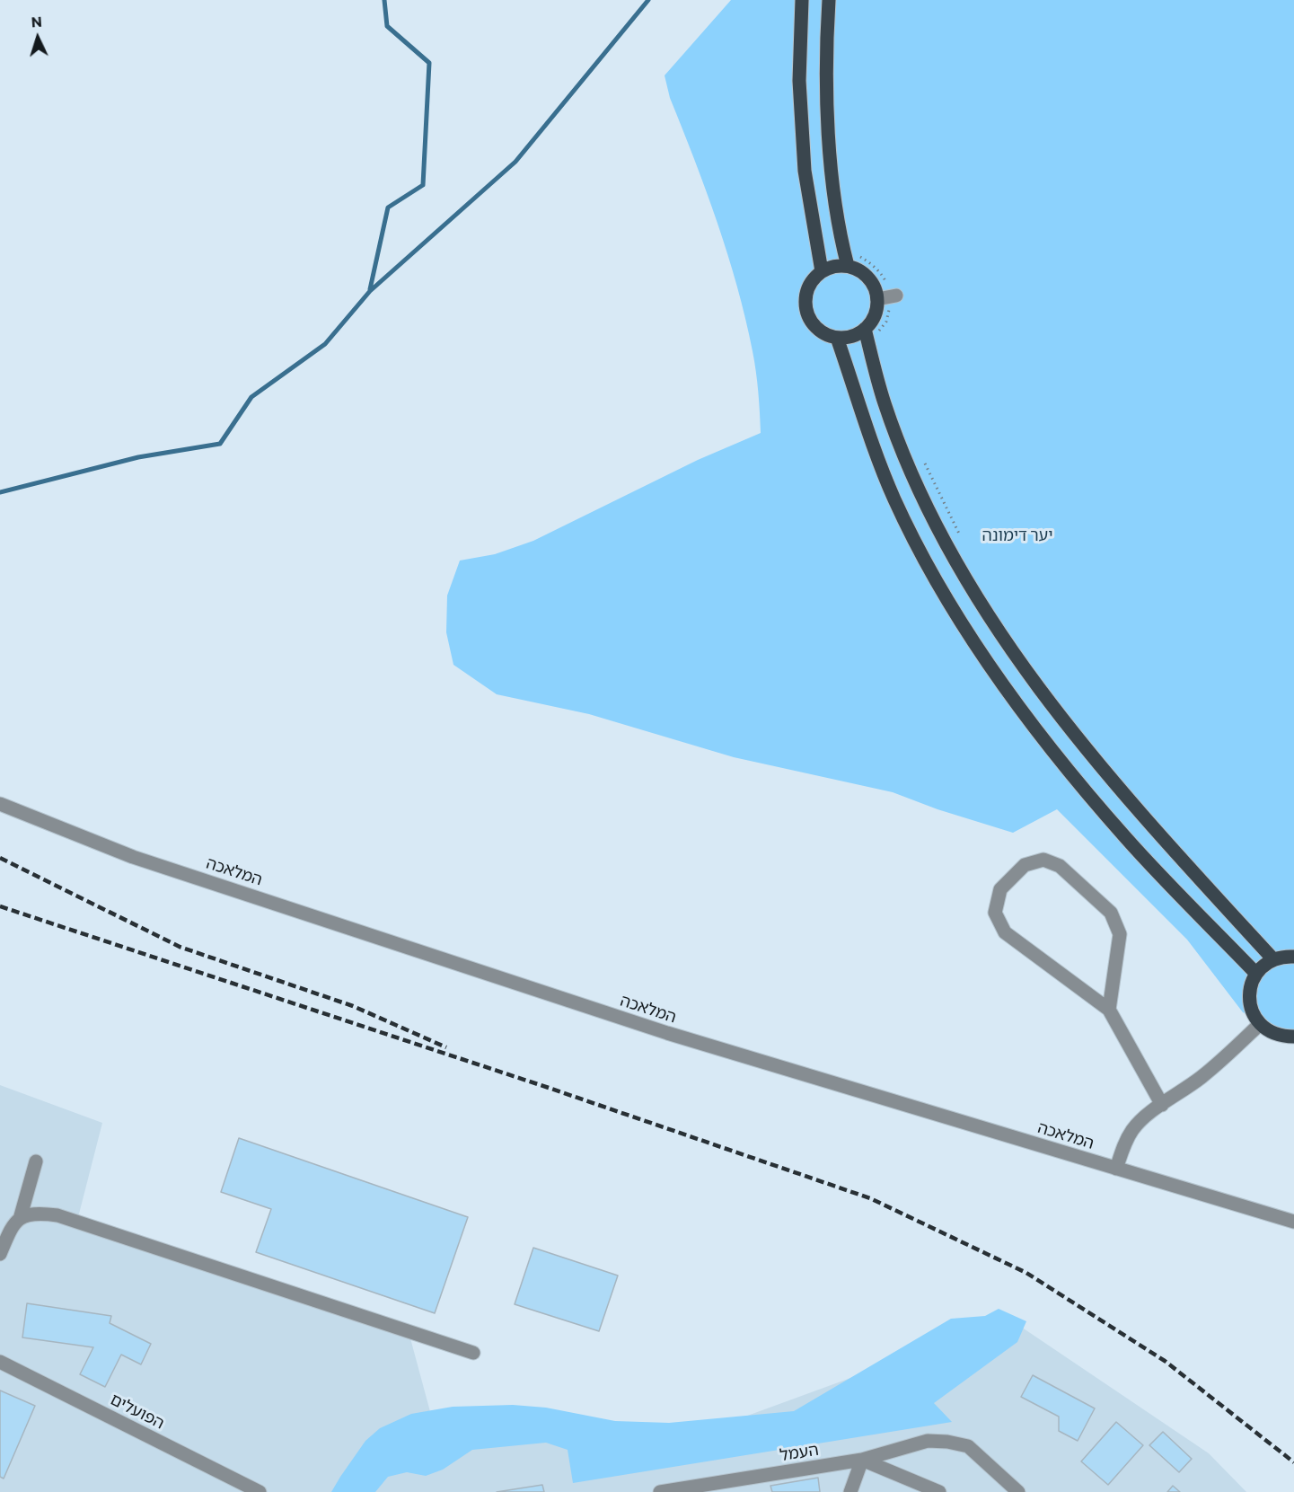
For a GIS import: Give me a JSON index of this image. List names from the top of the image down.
{
  "streets": {
    "street": ["המלאכה", "הפועלים", "העמל"]
  },
  "parks": ["יער דימונה"],
  "north": "top"
}
